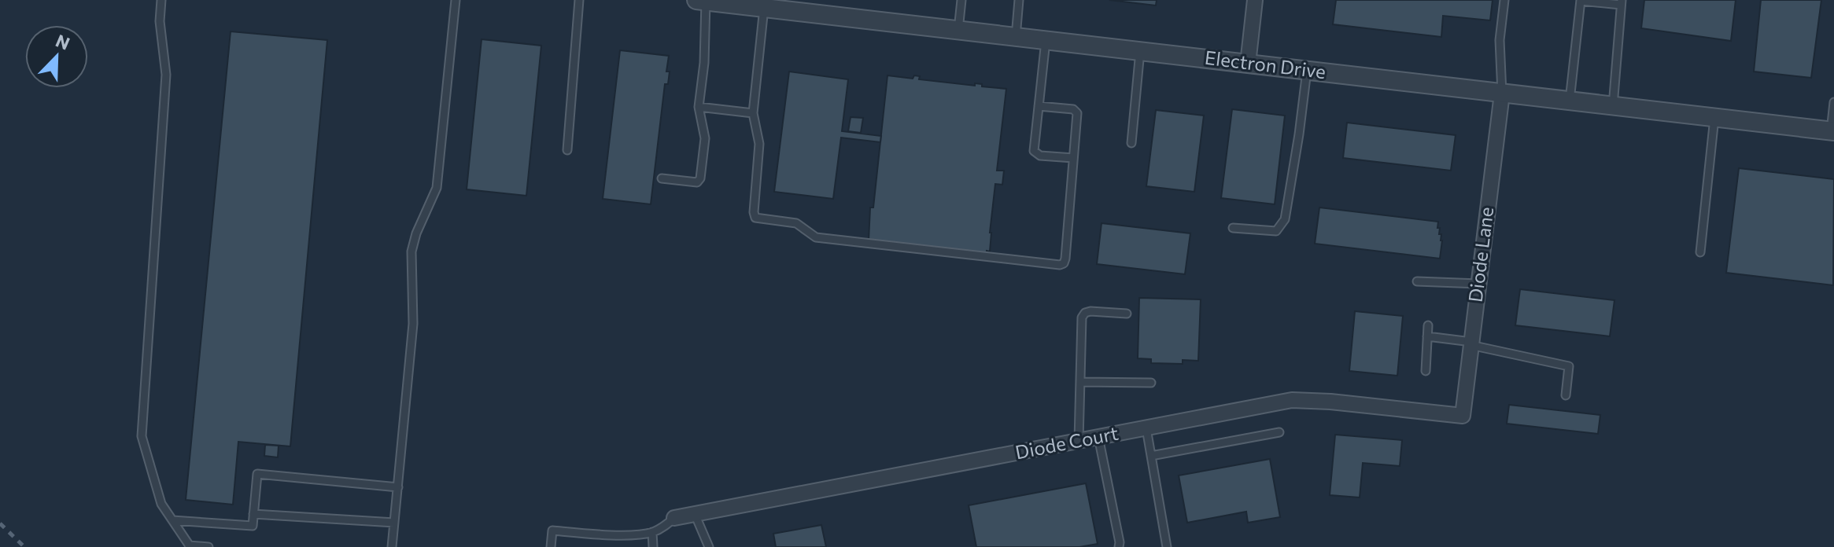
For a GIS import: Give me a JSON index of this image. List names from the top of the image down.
{
  "streets": {
    "street": ["Electron Drive", "Diode Lane", "Diode Court"]
  },
  "crossings": [
    ["Electron Drive", "Diode Lane"],
    ["Diode Lane", "Diode Court"]
  ],
  "north": "top right"
}
